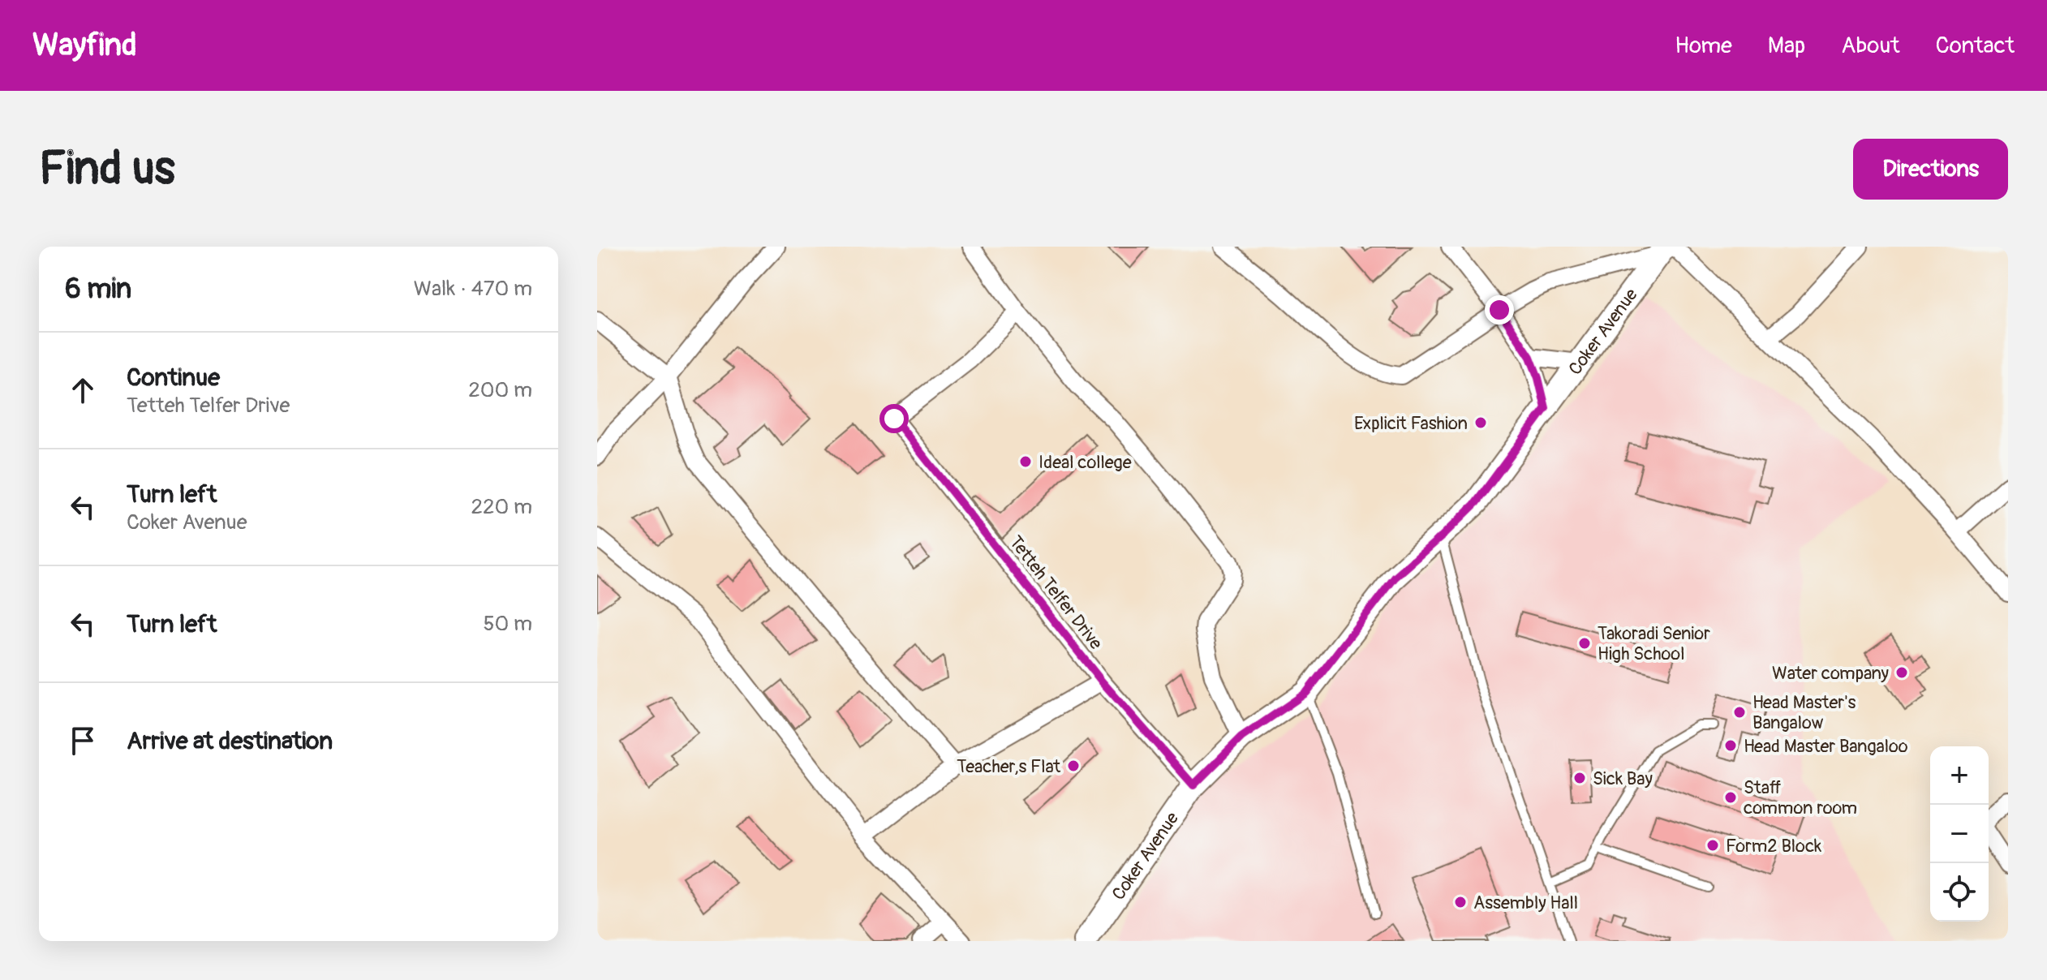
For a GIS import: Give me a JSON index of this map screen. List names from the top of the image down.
{
  "streets": {
    "street": ["Coker Avenue", "Tetteh Telfer Drive"]
  },
  "crossings": [
    ["Coker Avenue", "Tetteh Telfer Drive"]
  ],
  "places": [
    "Explicit Fashion",
    "Ideal college",
    "Takoradi Senior High School",
    "Water company",
    "Head Master's Bangalow",
    "Head Master Bangaloo",
    "Teacher,s Flat",
    "Sick Bay",
    "Staff common room",
    "Form2 Block",
    "Assembly Hall"
  ],
  "page": {
    "header": "Wayfind",
    "nav": [
      "Home",
      "Map",
      "About",
      "Contact"
    ],
    "buttons": "Directions",
    "title": "Find us",
    "heading": ["6 min", "Walk · 470 m"],
    "list": [
      ["Continue", "Tetteh Telfer Drive", "200 m"],
      ["Turn left", "Coker Avenue", "220 m"],
      ["Turn left", "50 m"],
      "Arrive at destination"
    ],
    "map_buttons": ["+", "−"]
  }
}
